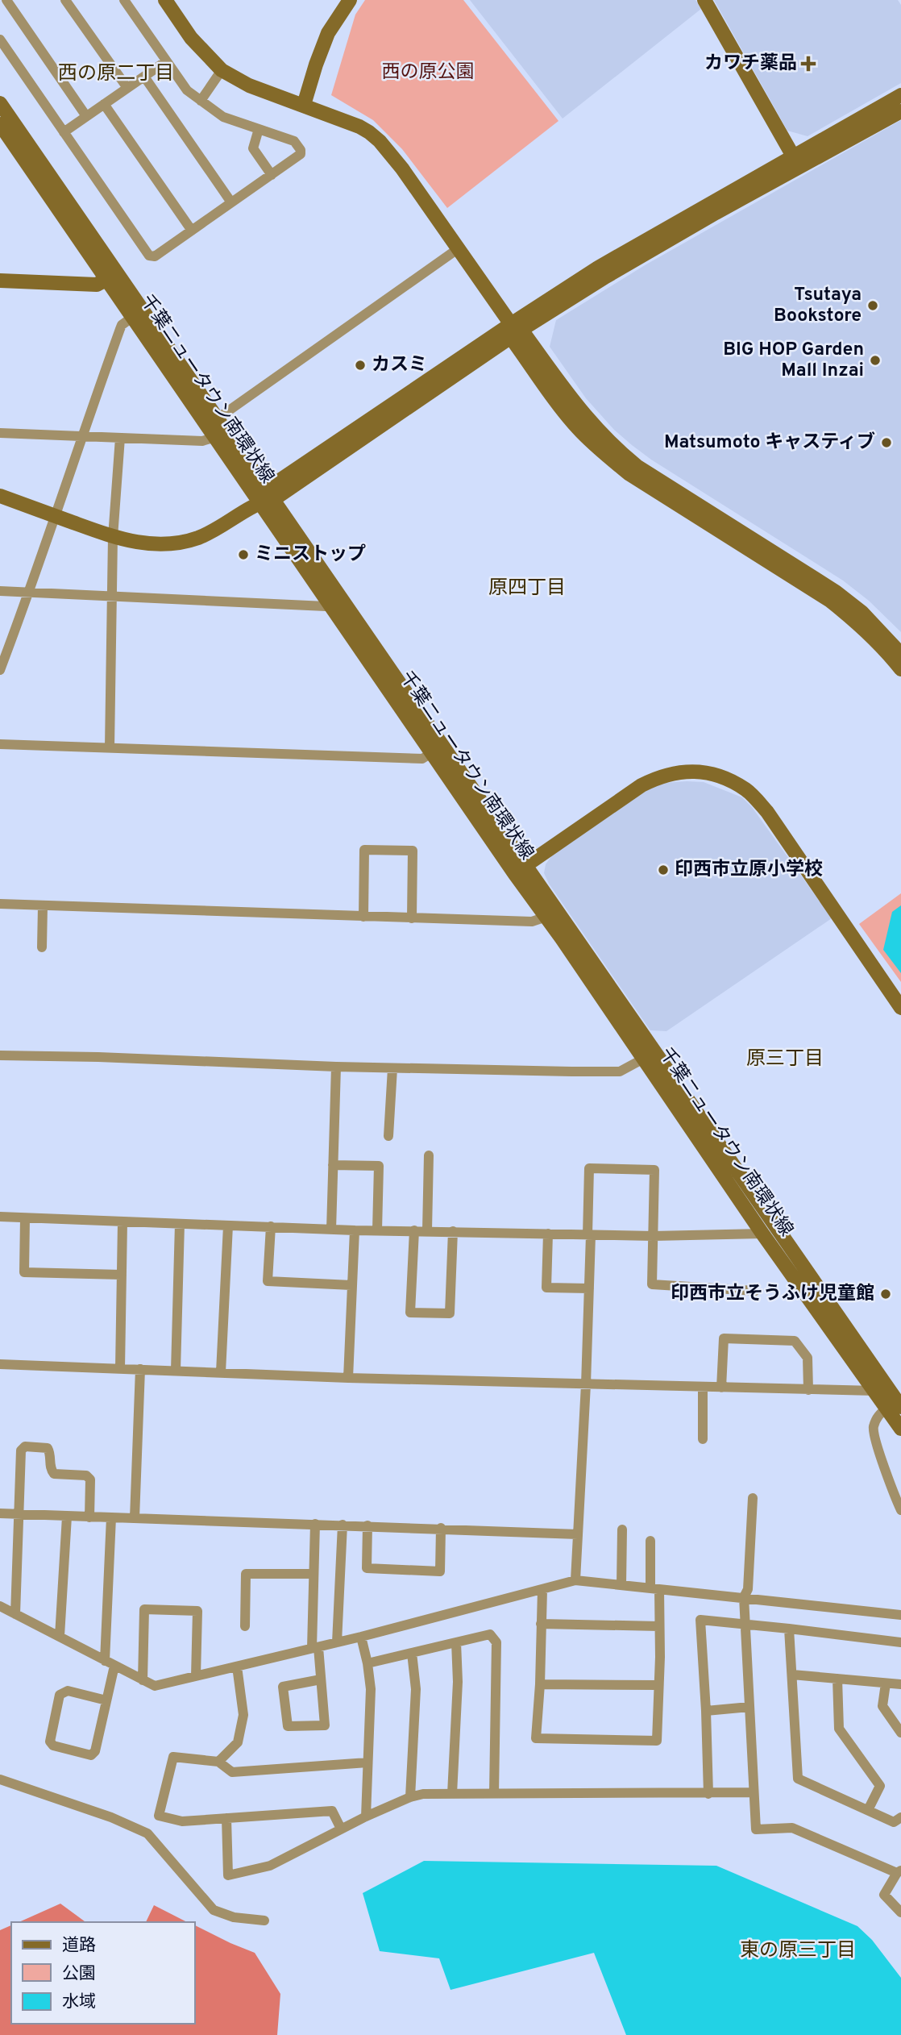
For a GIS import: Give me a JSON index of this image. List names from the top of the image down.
{
  "streets": {
    "street": ["千葉ニュータウン南環状線"]
  },
  "districts": [
    "西の原二丁目",
    "原四丁目",
    "原三丁目",
    "東の原三丁目"
  ],
  "parks": ["西の原公園"],
  "places": {
    "health": ["カワチ薬品"],
    "other": [
      "Tsutaya Bookstore",
      "BIG HOP Garden Mall Inzai",
      "カスミ",
      "Matsumoto キャスティブ",
      "ミニストップ",
      "印西市立原小学校",
      "印西市立そうふけ児童館"
    ]
  },
  "legend": ["道路", "公園", "水域"]
}
